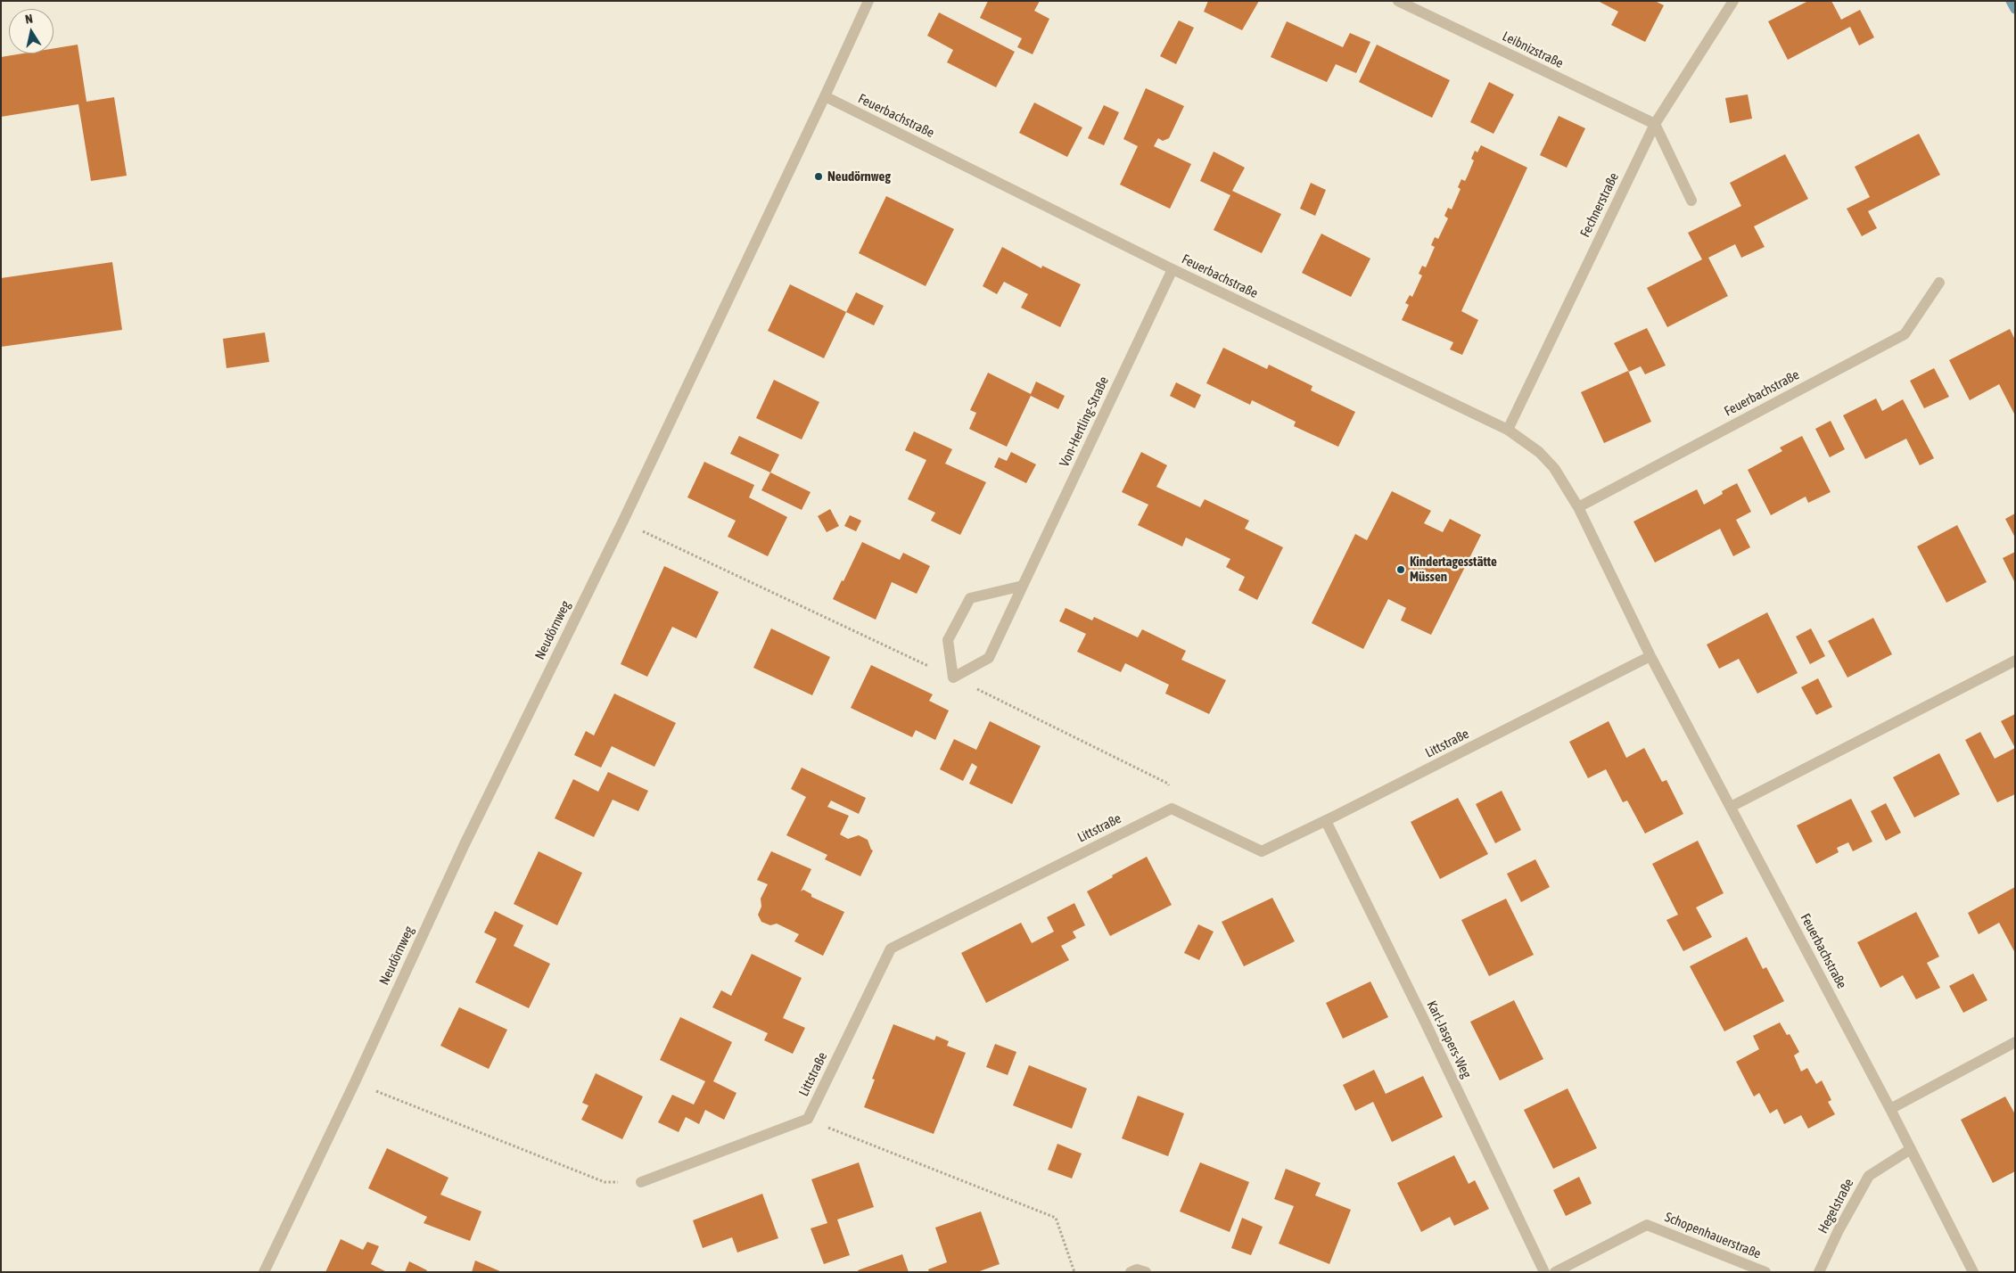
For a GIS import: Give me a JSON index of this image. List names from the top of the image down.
{
  "streets": {
    "street": [
      "Leibnizstraße",
      "Feuerbachstraße",
      "Fechnerstraße",
      "Von-Hertling-Straße",
      "Neudörnweg",
      "Littstraße",
      "Karl-Jaspers-Weg",
      "Hegelstraße",
      "Schopenhauerstraße"
    ]
  },
  "crossings": [
    ["Leibnizstraße", "Fechnerstraße"],
    ["Feuerbachstraße", "Fechnerstraße"],
    ["Feuerbachstraße", "Von-Hertling-Straße"],
    ["Feuerbachstraße", "Neudörnweg"],
    ["Feuerbachstraße", "Littstraße"],
    ["Feuerbachstraße", "Hegelstraße"],
    ["Littstraße", "Karl-Jaspers-Weg"]
  ],
  "places": ["Neudörnweg", "Kindertagesstätte Müssen"],
  "north": "top"
}
